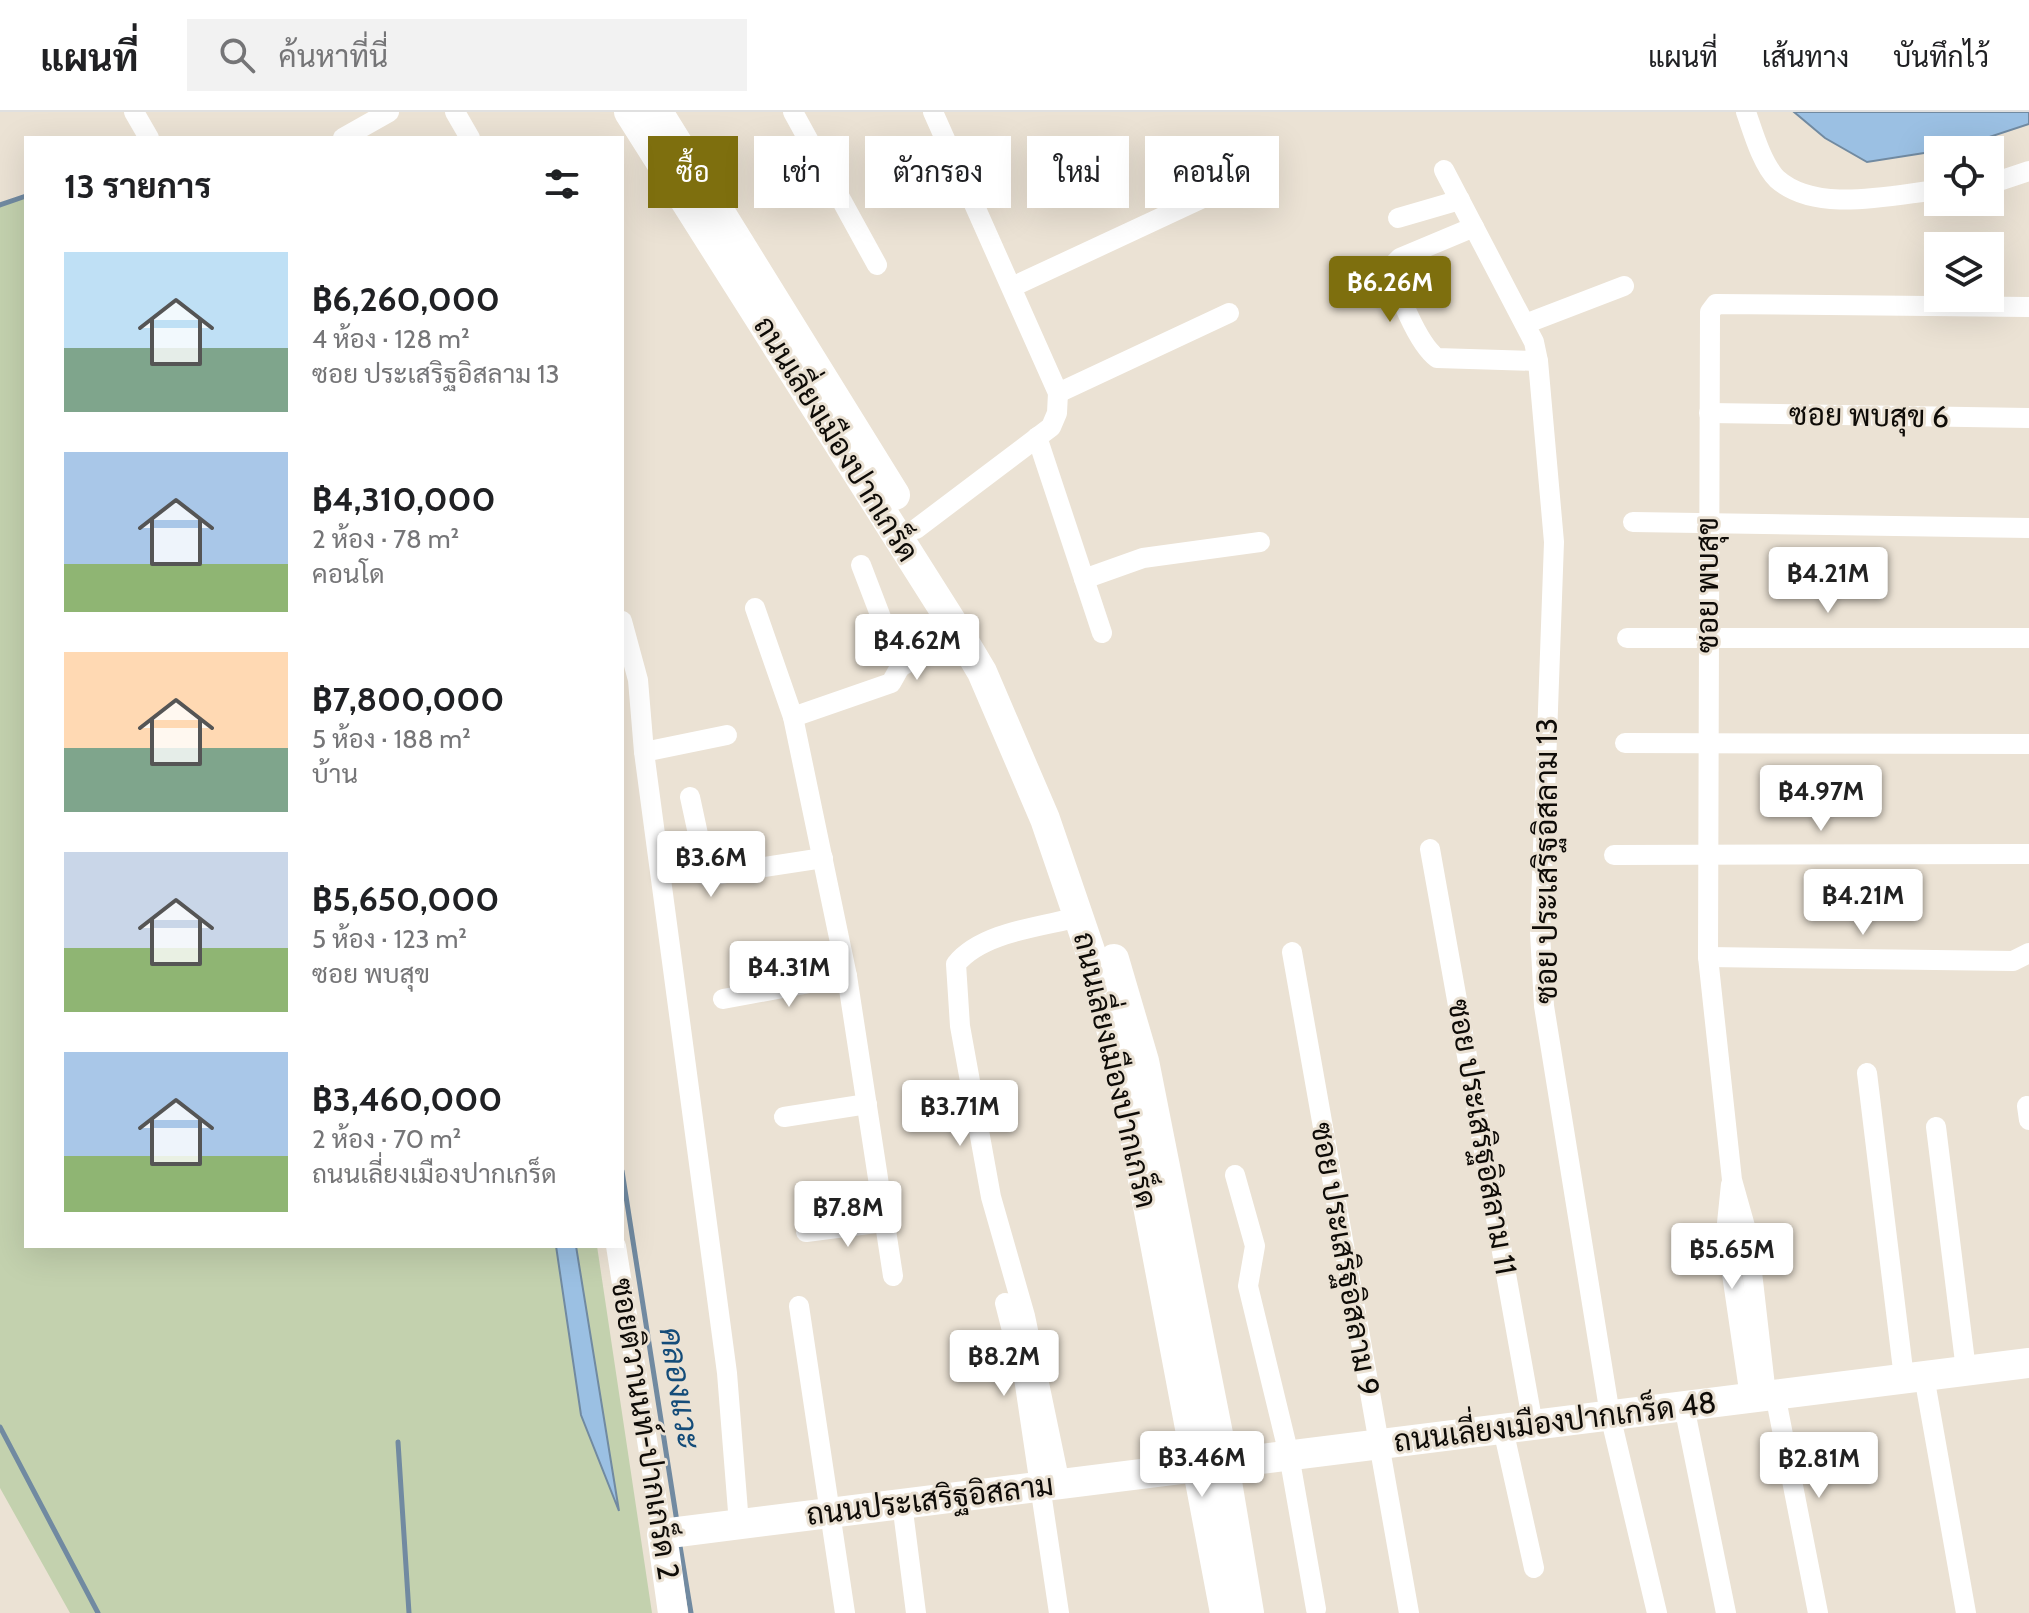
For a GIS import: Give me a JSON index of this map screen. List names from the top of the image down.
{
  "streets": {
    "main road": [
      "ถนนเลี่ยงเมืองปากเกร็ด",
      "ถนนเลี่ยงเมืองปากเกร็ด 48",
      "ซอยติวานนท์-ปากเกร็ด 2",
      "ถนนประเสริฐอิสลาม"
    ],
    "street": [
      "ซอย พบสุข 6",
      "ซอย พบสุข",
      "ซอย ประเสริฐอิสลาม 13",
      "ซอย ประเสริฐอิสลาม 11",
      "ซอย ประเสริฐอิสลาม 9"
    ]
  },
  "crossings": [
    ["ซอย พบสุข 6", "ซอย พบสุข"],
    ["ถนนเลี่ยงเมืองปากเกร็ด", "ถนนเลี่ยงเมืองปากเกร็ด 48"],
    ["ถนนเลี่ยงเมืองปากเกร็ด", "ถนนประเสริฐอิสลาม"],
    ["ซอย พบสุข", "ถนนเลี่ยงเมืองปากเกร็ด 48"],
    ["ซอย ประเสริฐอิสลาม 13", "ถนนเลี่ยงเมืองปากเกร็ด 48"],
    ["ซอย ประเสริฐอิสลาม 11", "ถนนเลี่ยงเมืองปากเกร็ด 48"],
    ["ซอย ประเสริฐอิสลาม 9", "ถนนเลี่ยงเมืองปากเกร็ด 48"],
    ["ถนนเลี่ยงเมืองปากเกร็ด 48", "ถนนประเสริฐอิสลาม"],
    ["ซอยติวานนท์-ปากเกร็ด 2", "ถนนประเสริฐอิสลาม"]
  ],
  "water": ["คลองแวะ"],
  "page": {
    "header": "แผนที่",
    "search": "ค้นหาที่นี่",
    "nav": ["แผนที่", "เส้นทาง", "บันทึกไว้"],
    "chip": [
      "ซื้อ",
      "เช่า",
      "ตัวกรอง",
      "ใหม่",
      "คอนโด"
    ],
    "heading": "13 รายการ",
    "list": [
      {
        "name": "฿6,260,000",
        "note": "4 ห้อง · 128 m² · ซอย ประเสริฐอิสลาม 13"
      },
      {
        "name": "฿4,310,000",
        "note": "2 ห้อง · 78 m² · คอนโด"
      },
      {
        "name": "฿7,800,000",
        "note": "5 ห้อง · 188 m² · บ้าน"
      },
      {
        "name": "฿5,650,000",
        "note": "5 ห้อง · 123 m² · ซอย พบสุข"
      },
      {
        "name": "฿3,460,000",
        "note": "2 ห้อง · 70 m² · ถนนเลี่ยงเมืองปากเกร็ด"
      }
    ],
    "price": [
      "฿6.26M",
      "฿4.21M",
      "฿4.62M",
      "฿4.97M",
      "฿3.6M",
      "฿4.21M",
      "฿4.31M",
      "฿3.71M",
      "฿7.8M",
      "฿5.65M",
      "฿8.2M",
      "฿3.46M",
      "฿2.81M"
    ]
  }
}
